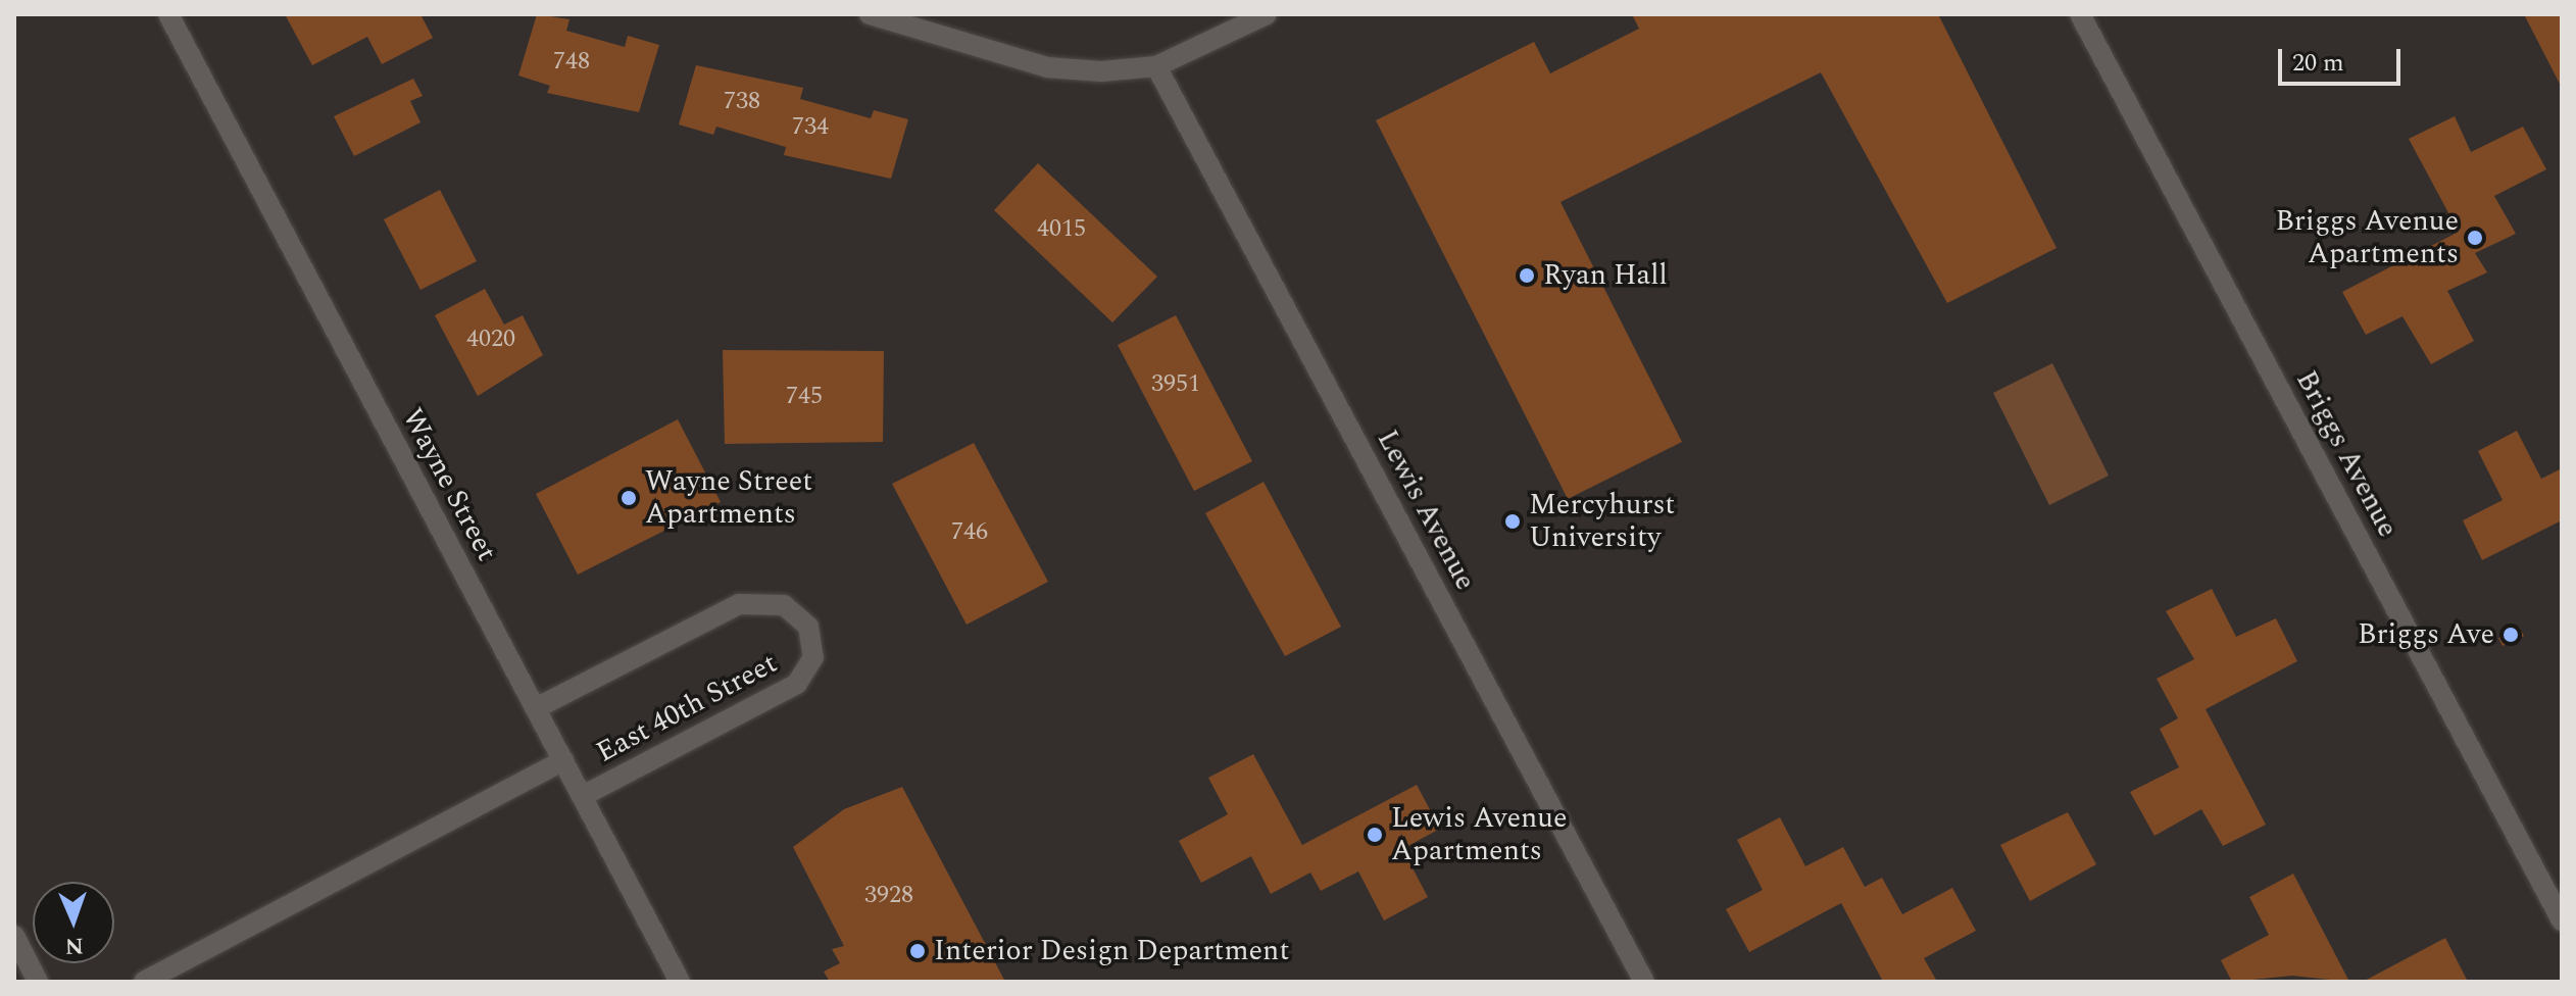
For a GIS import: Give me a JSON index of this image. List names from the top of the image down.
{
  "streets": {
    "street": [
      "Briggs Avenue",
      "Wayne Street",
      "Lewis Avenue",
      "East 40th Street"
    ]
  },
  "crossings": [
    ["Wayne Street", "East 40th Street"]
  ],
  "places": [
    "Briggs Avenue Apartments",
    "Ryan Hall",
    "Wayne Street Apartments",
    "Mercyhurst University",
    "Briggs Ave",
    "Lewis Avenue Apartments",
    "Interior Design Department"
  ],
  "house_numbers": [
    "748",
    "738",
    "734",
    "4015",
    "4020",
    "3951",
    "745",
    "746",
    "3928"
  ],
  "scale_bar": "20 m",
  "north": "bottom"
}
